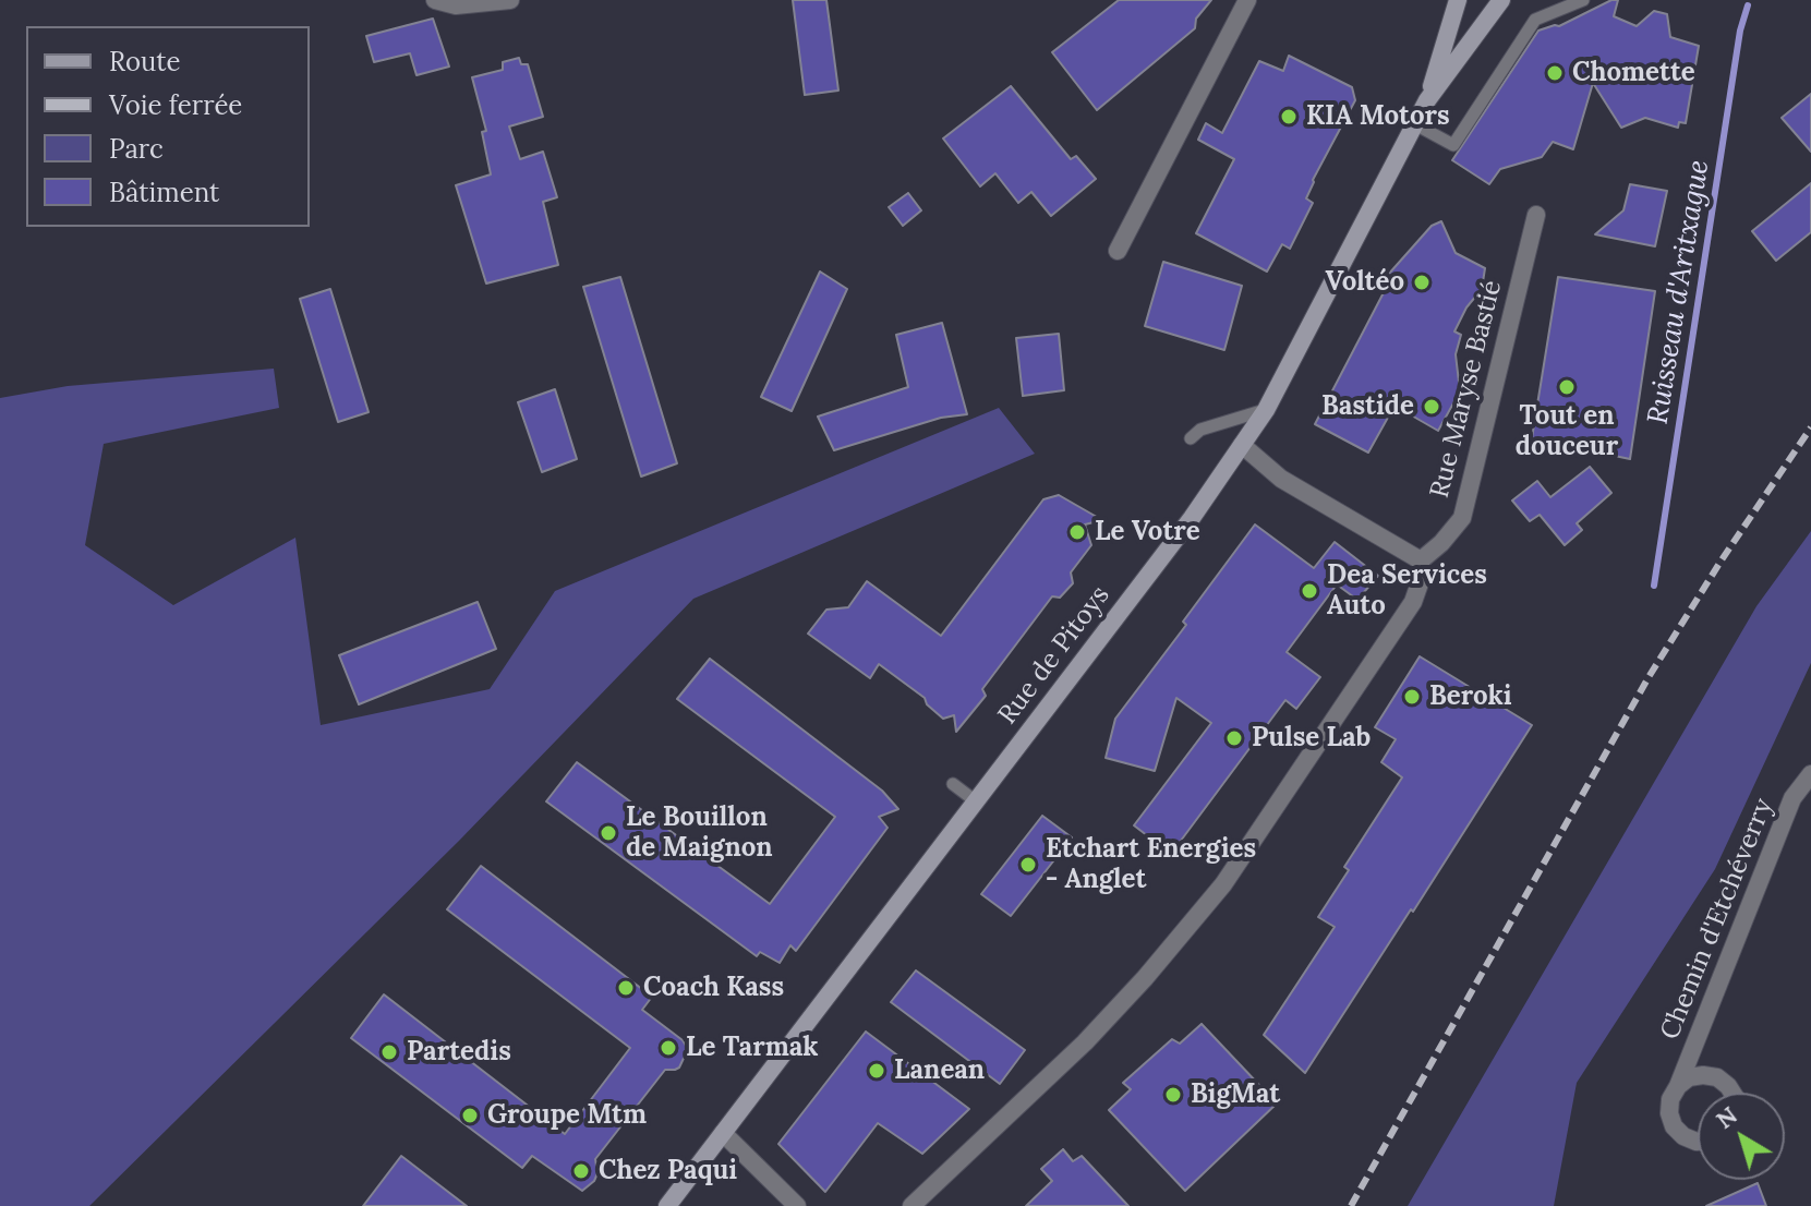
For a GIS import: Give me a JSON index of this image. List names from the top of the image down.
{
  "streets": {
    "street": ["Rue Maryse Bastié", "Rue de Pitoys", "Chemin d'Etchéverry"]
  },
  "water": ["Ruisseau d'Aritxague"],
  "places": [
    "Chomette",
    "KIA Motors",
    "Voltéo",
    "Tout en douceur",
    "Bastide",
    "Le Votre",
    "Dea Services Auto",
    "Beroki",
    "Pulse Lab",
    "Le Bouillon de Maignon",
    "Etchart Energies - Anglet",
    "Coach Kass",
    "Le Tarmak",
    "Partedis",
    "Lanean",
    "BigMat",
    "Groupe Mtm",
    "Chez Paqui"
  ],
  "legend": [
    "Route",
    "Voie ferrée",
    "Parc",
    "Bâtiment"
  ],
  "north": "top left"
}
